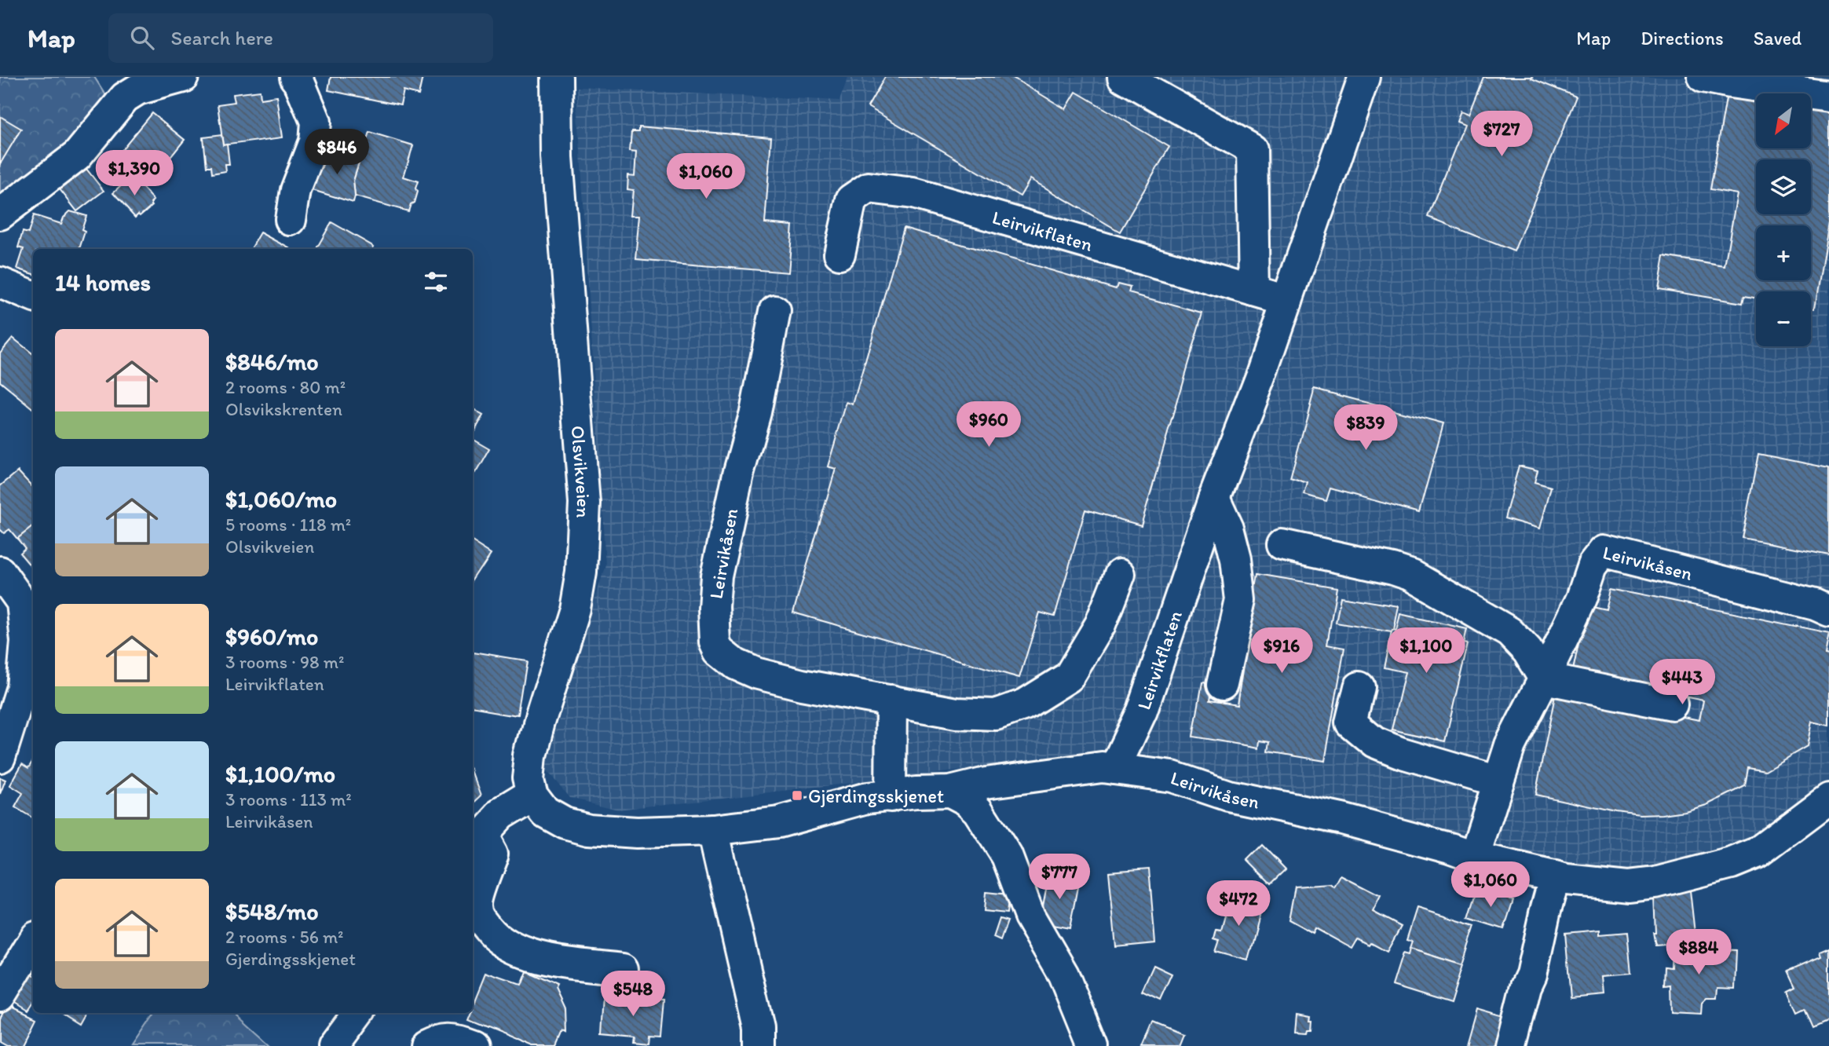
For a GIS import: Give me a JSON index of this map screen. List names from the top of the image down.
{
  "streets": {
    "street": ["Leirvikflaten", "Olsvikveien", "Leirvikåsen"]
  },
  "crossings": [
    ["Leirvikflaten", "Leirvikåsen"],
    ["Olsvikveien", "Leirvikåsen"]
  ],
  "places": {
    "transit": ["Gjerdingsskjenet"]
  },
  "north": "bottom left",
  "page": {
    "header": "Map",
    "search": "Search here",
    "nav": ["Map", "Directions", "Saved"],
    "map_buttons": ["+", "−"],
    "price": [
      "$727",
      "$846",
      "$1,390",
      "$1,060",
      "$960",
      "$839",
      "$916",
      "$1,100",
      "$443",
      "$777",
      "$1,060",
      "$472",
      "$884",
      "$548"
    ],
    "heading": "14 homes",
    "list": [
      {
        "name": "$846/mo",
        "note": "2 rooms · 80 m² · Olsvikskrenten"
      },
      {
        "name": "$1,060/mo",
        "note": "5 rooms · 118 m² · Olsvikveien"
      },
      {
        "name": "$960/mo",
        "note": "3 rooms · 98 m² · Leirvikflaten"
      },
      {
        "name": "$1,100/mo",
        "note": "3 rooms · 113 m² · Leirvikåsen"
      },
      {
        "name": "$548/mo",
        "note": "2 rooms · 56 m² · Gjerdingsskjenet"
      }
    ]
  }
}
